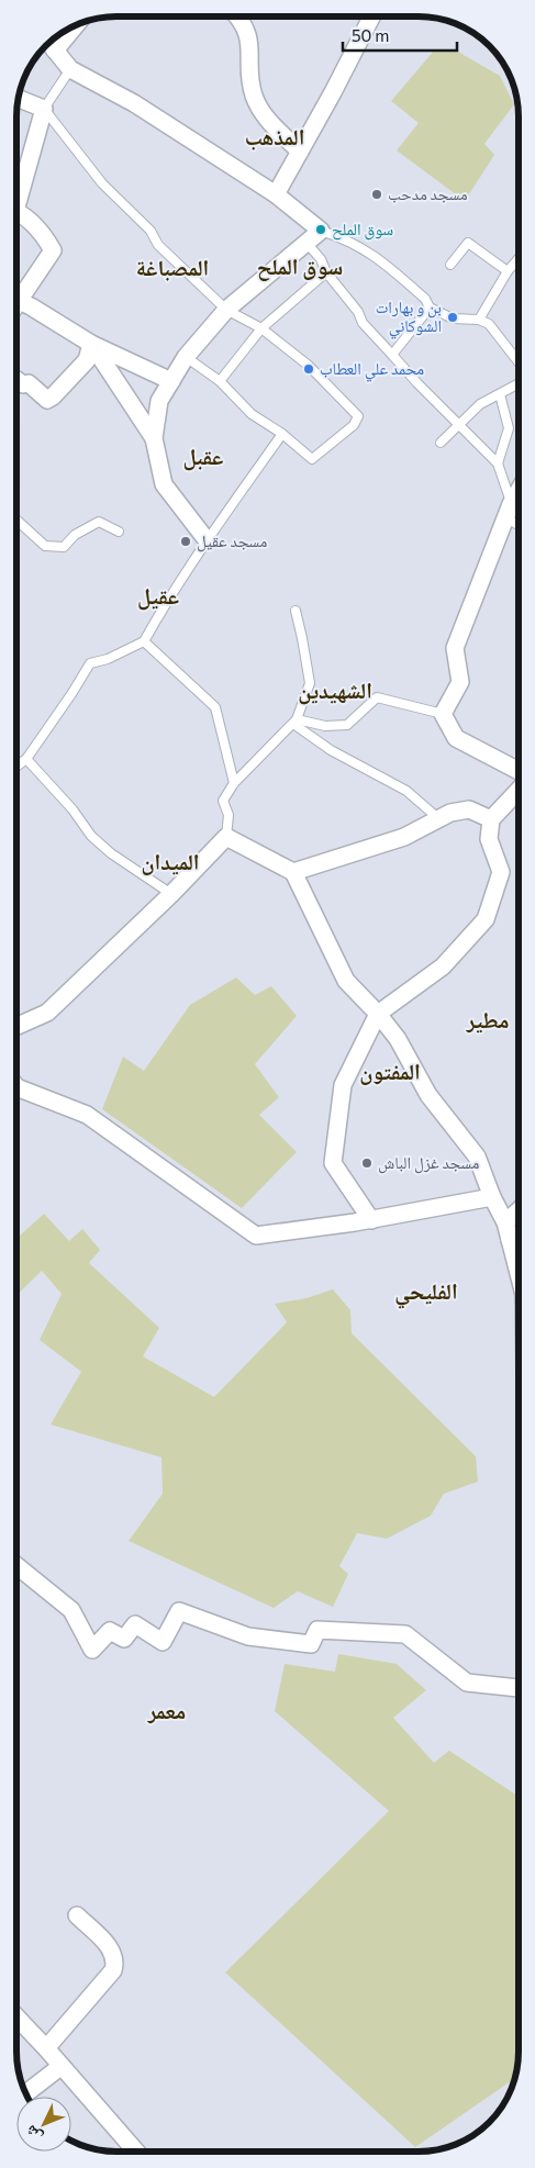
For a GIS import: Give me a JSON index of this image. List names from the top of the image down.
{
  "districts": [
    "المذهب",
    "سوق الملح",
    "المصباغة",
    "عقبل",
    "عقيل",
    "الشهيدين",
    "الميدان",
    "مطير",
    "المفتون",
    "الفليحي",
    "معمر"
  ],
  "places": [
    "مسجد مدحب",
    "سوق الملح",
    "بن و بهارات الشوكاني",
    "محمد علي العطاب",
    "مسجد عقيل",
    "مسجد غزل الباش"
  ],
  "scale_bar": "50 m",
  "north": "bottom left"
}
